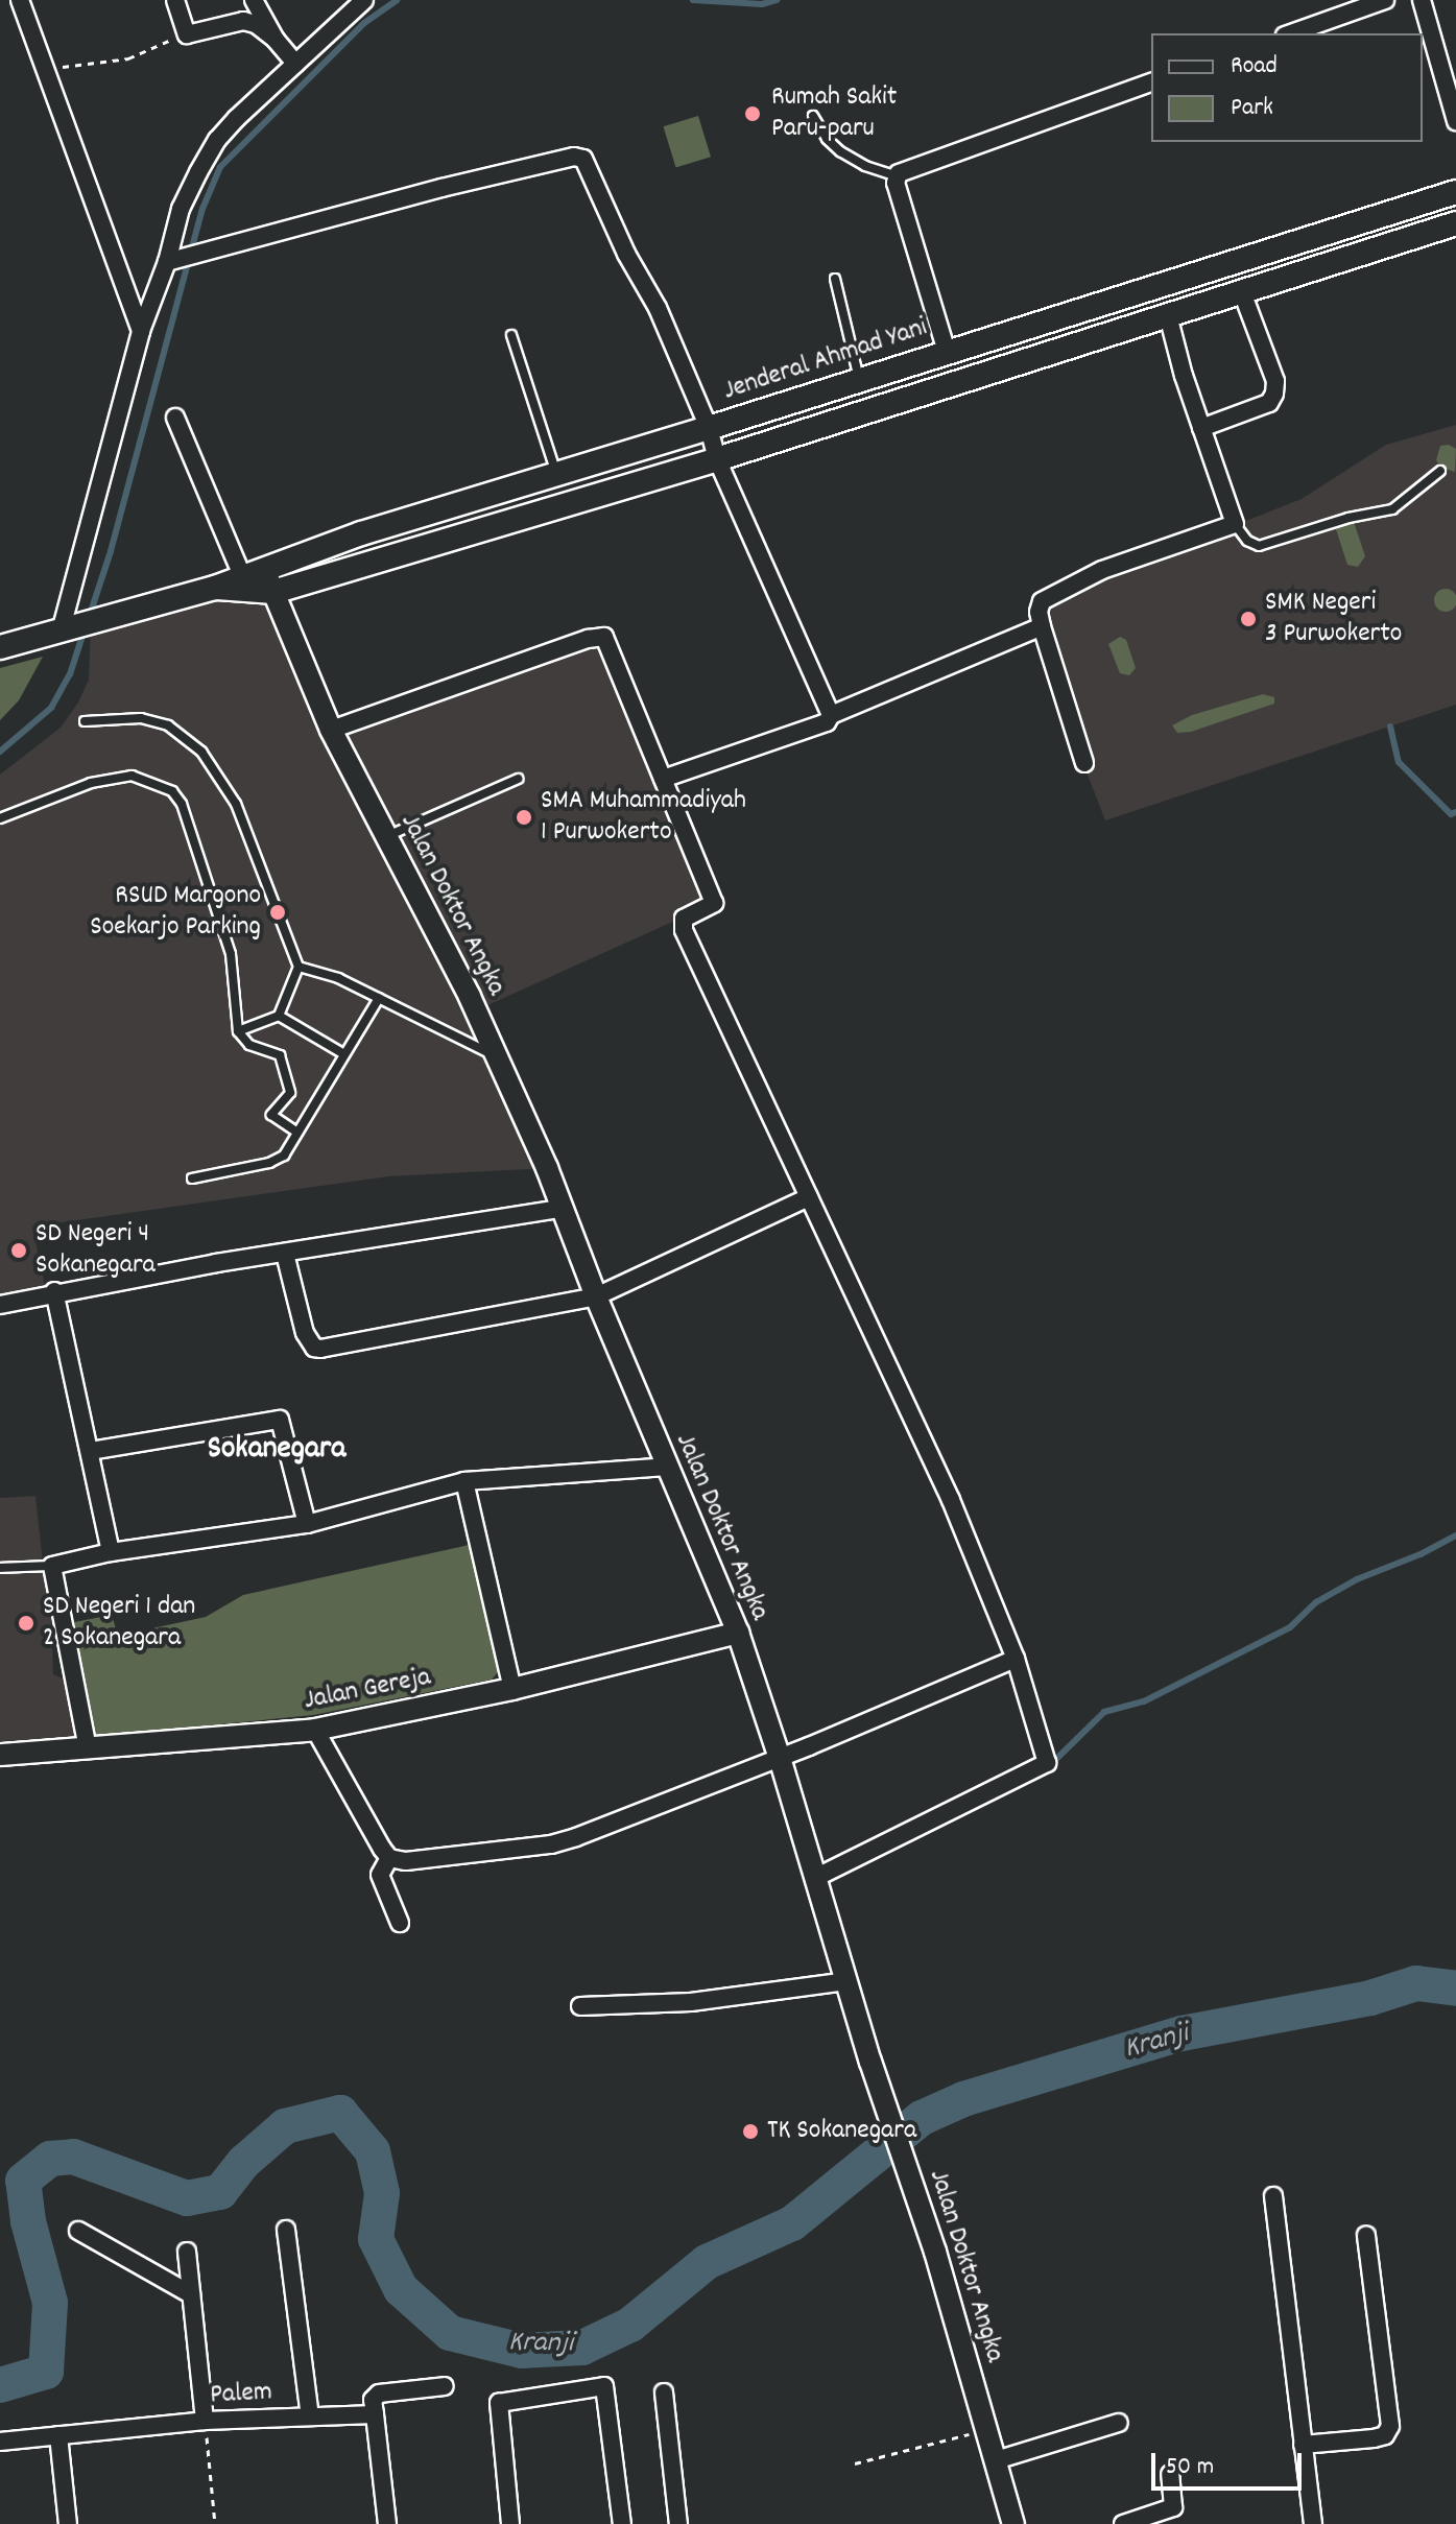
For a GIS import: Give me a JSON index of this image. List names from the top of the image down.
{
  "streets": {
    "main road": ["Jenderal Ahmad Yani"],
    "street": ["Jalan Doktor Angka", "Jalan Gereja", "Palem"]
  },
  "crossings": [
    ["Jenderal Ahmad Yani", "Jalan Doktor Angka"],
    ["Jalan Doktor Angka", "Jalan Gereja"]
  ],
  "districts": ["Sokanegara"],
  "water": ["Kranji"],
  "places": [
    "Rumah Sakit Paru-paru",
    "SMK Negeri 3 Purwokerto",
    "SMA Muhammadiyah 1 Purwokerto",
    "RSUD Margono Soekarjo Parking",
    "SD Negeri 4 Sokanegara",
    "SD Negeri 1 dan 2 Sokanegara",
    "TK Sokanegara"
  ],
  "legend": ["Road", "Park"],
  "scale_bar": "50 m"
}
